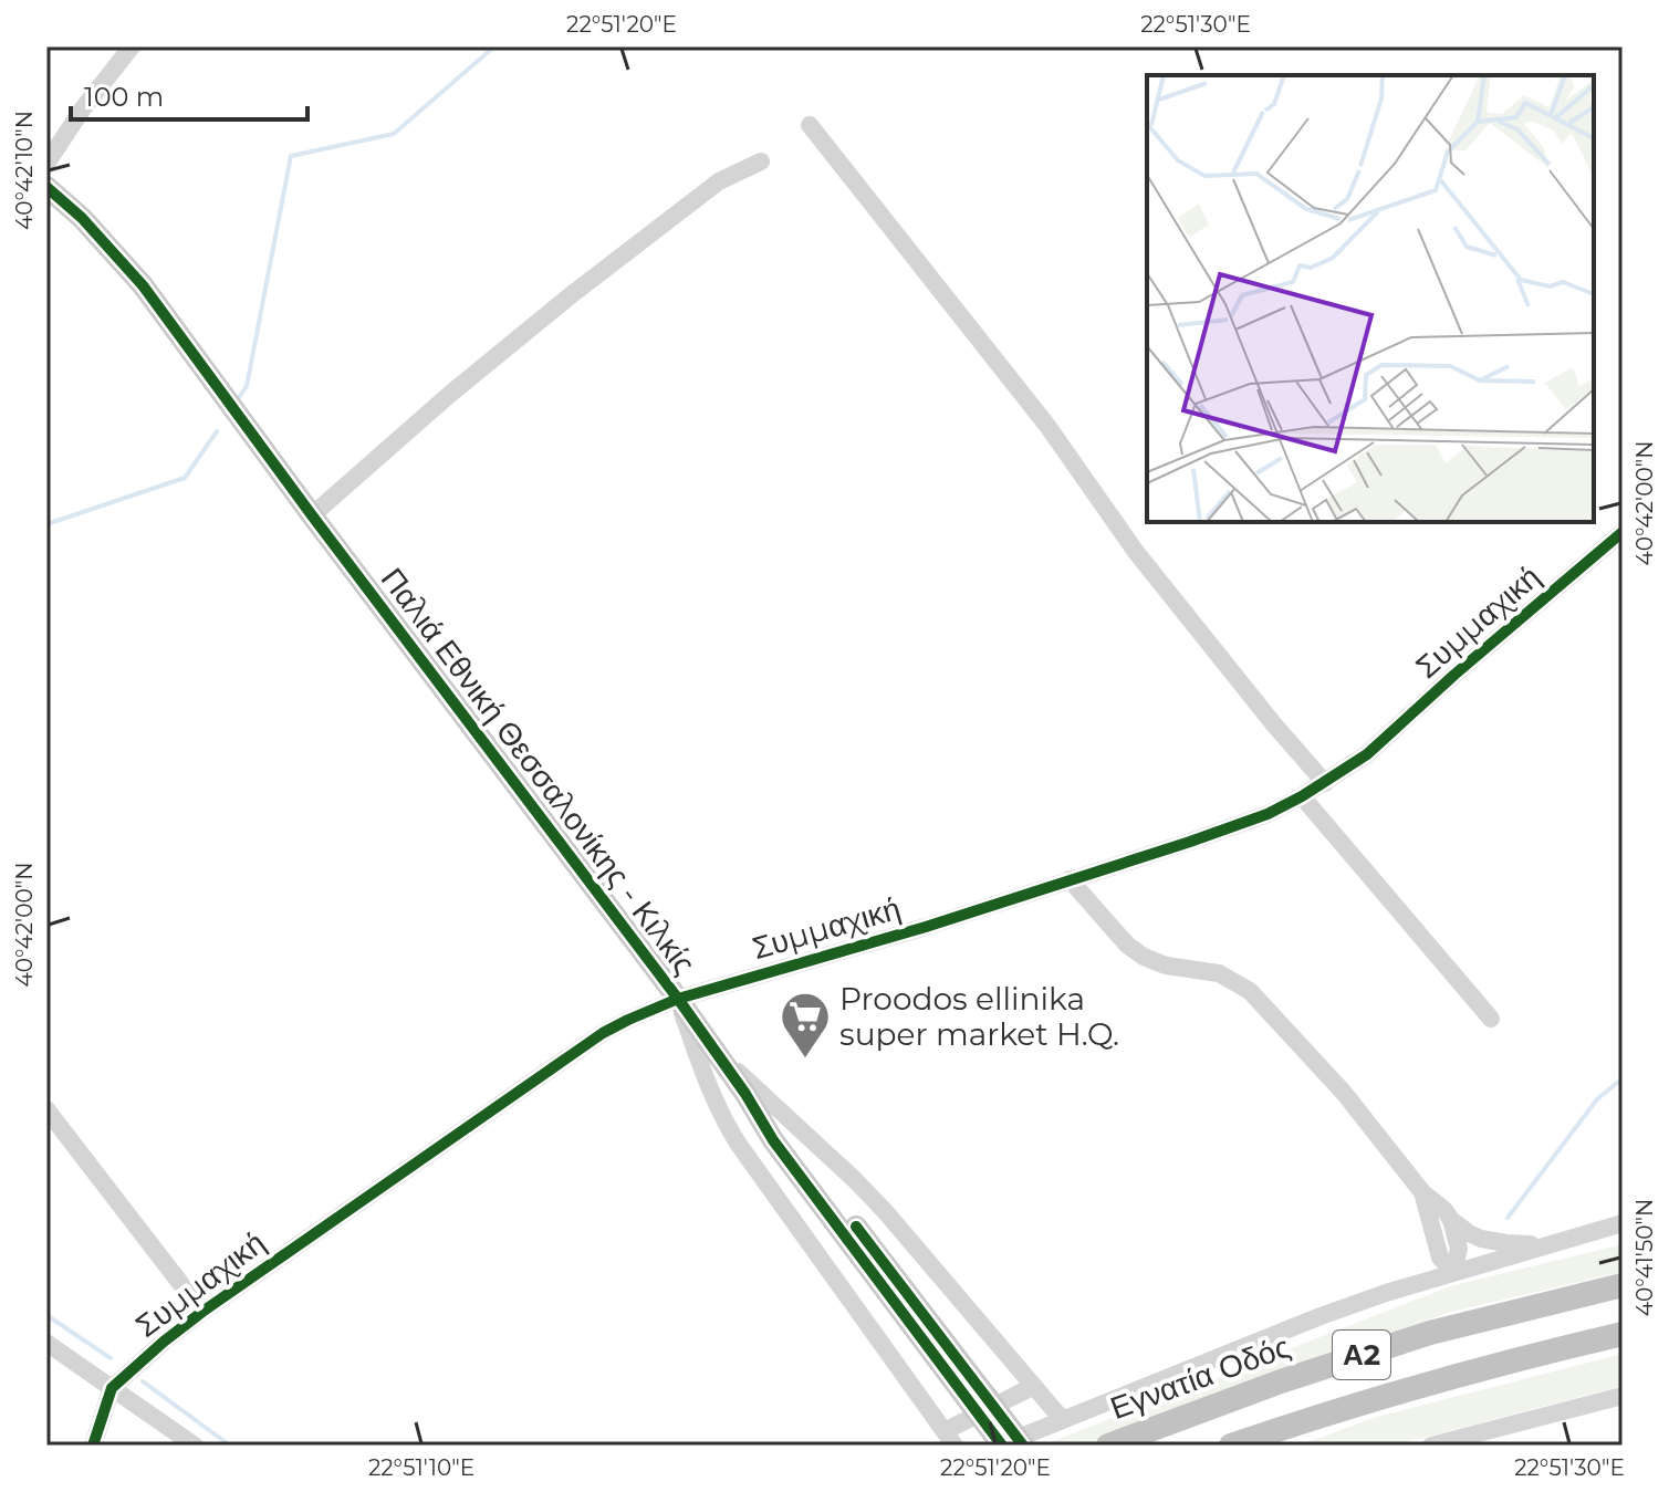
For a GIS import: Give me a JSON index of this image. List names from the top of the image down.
{
  "streets": {
    "highway": ["Α2", "Εγνατία Οδός"],
    "main road": ["Παλιά Εθνική Θεσσαλονίκης - Κιλκίς"],
    "street": ["Συμμαχική"]
  },
  "crossings": [
    ["Συμμαχική", "Παλιά Εθνική Θεσσαλονίκης - Κιλκίς"]
  ],
  "places": {
    "supermarket": ["Proodos ellinika super market H.Q."]
  },
  "scale_bar": "100 m",
  "coordinates": [
    "22°51'20\"E",
    "22°51'30\"E",
    "40°42'10\"N",
    "40°42'00\"N",
    "40°41'50\"N",
    "22°51'10\"E"
  ]
}
